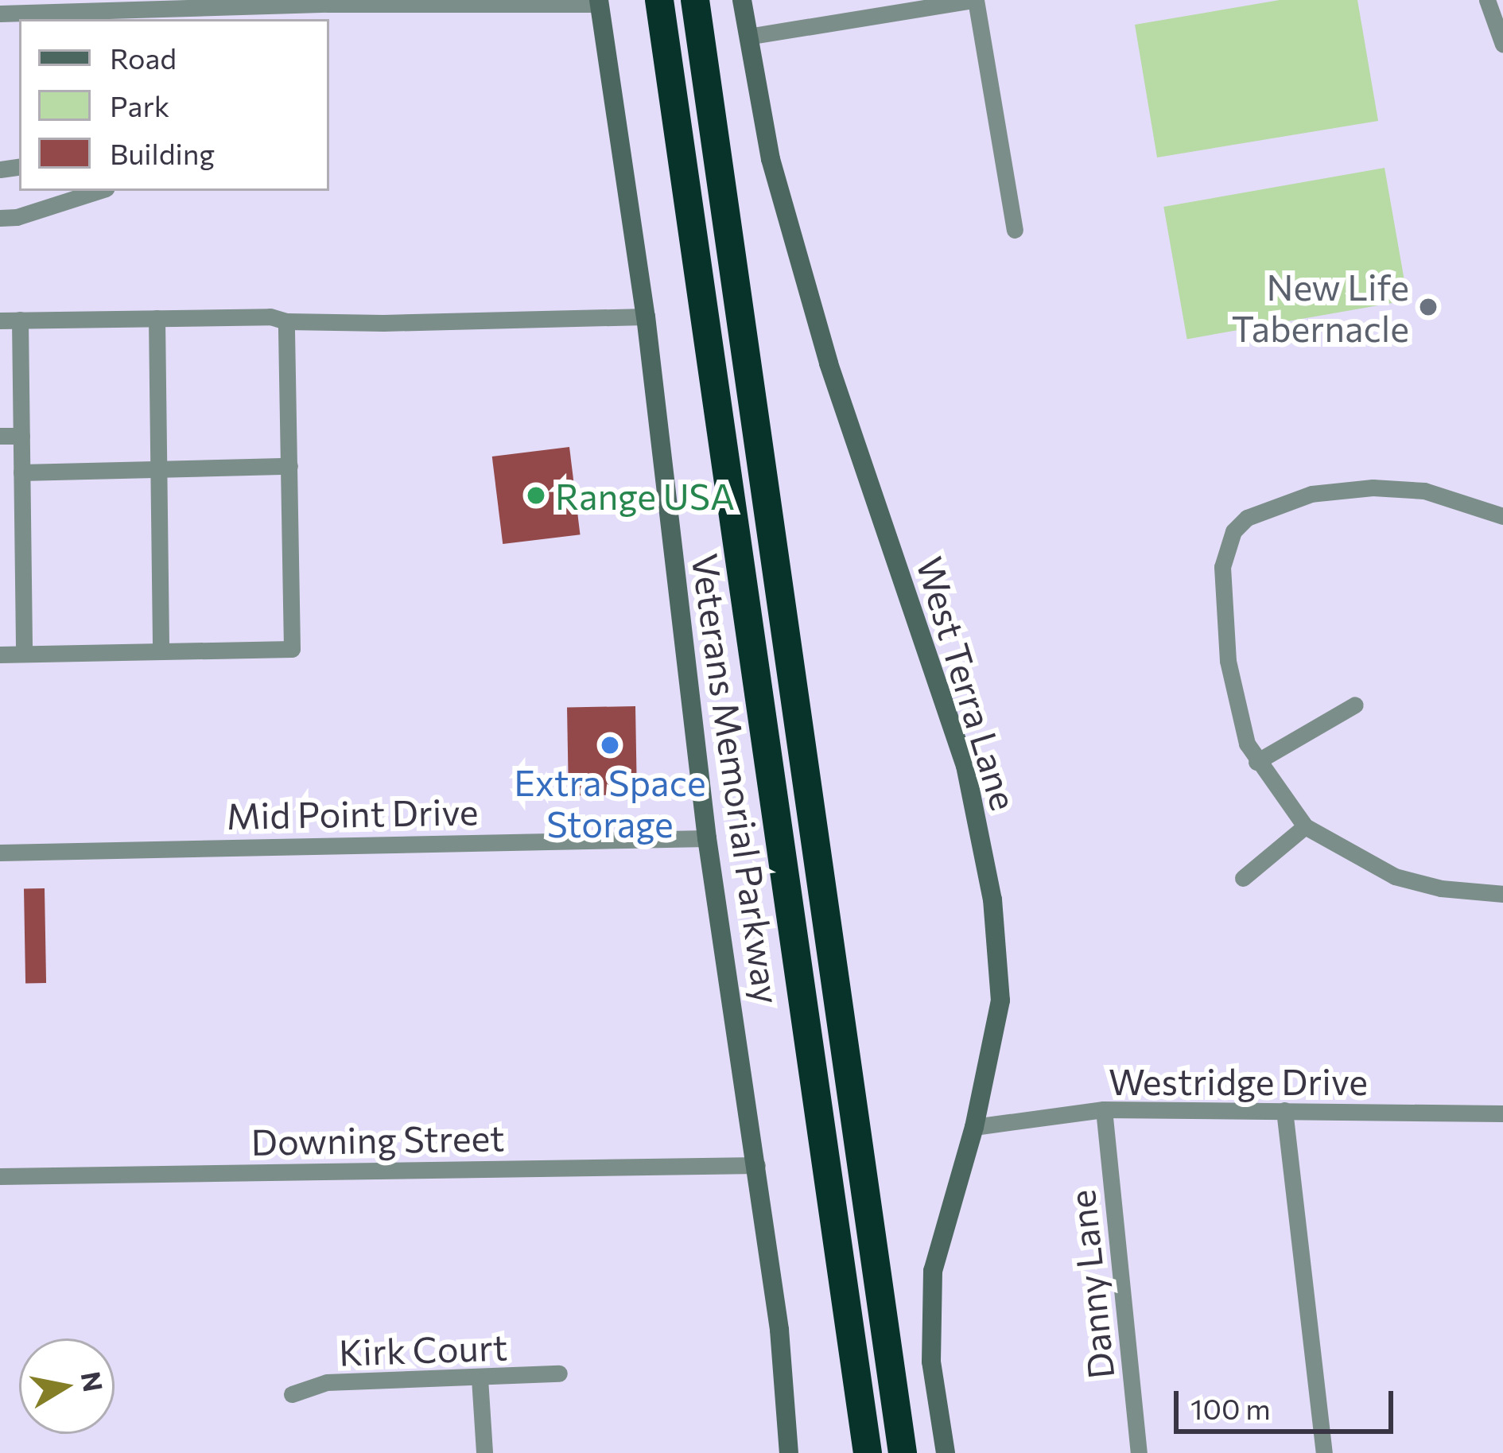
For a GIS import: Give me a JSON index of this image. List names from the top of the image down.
{
  "streets": {
    "street": [
      "West Terra Lane",
      "Veterans Memorial Parkway",
      "Mid Point Drive",
      "Westridge Drive",
      "Downing Street",
      "Danny Lane",
      "Kirk Court"
    ]
  },
  "crossings": [
    ["West Terra Lane", "Westridge Drive"],
    ["Veterans Memorial Parkway", "Mid Point Drive"],
    ["Veterans Memorial Parkway", "Downing Street"],
    ["Westridge Drive", "Danny Lane"]
  ],
  "places": ["New Life Tabernacle", "Range USA", "Extra Space Storage"],
  "legend": ["Road", "Park", "Building"],
  "scale_bar": "100 m",
  "north": "right"
}
